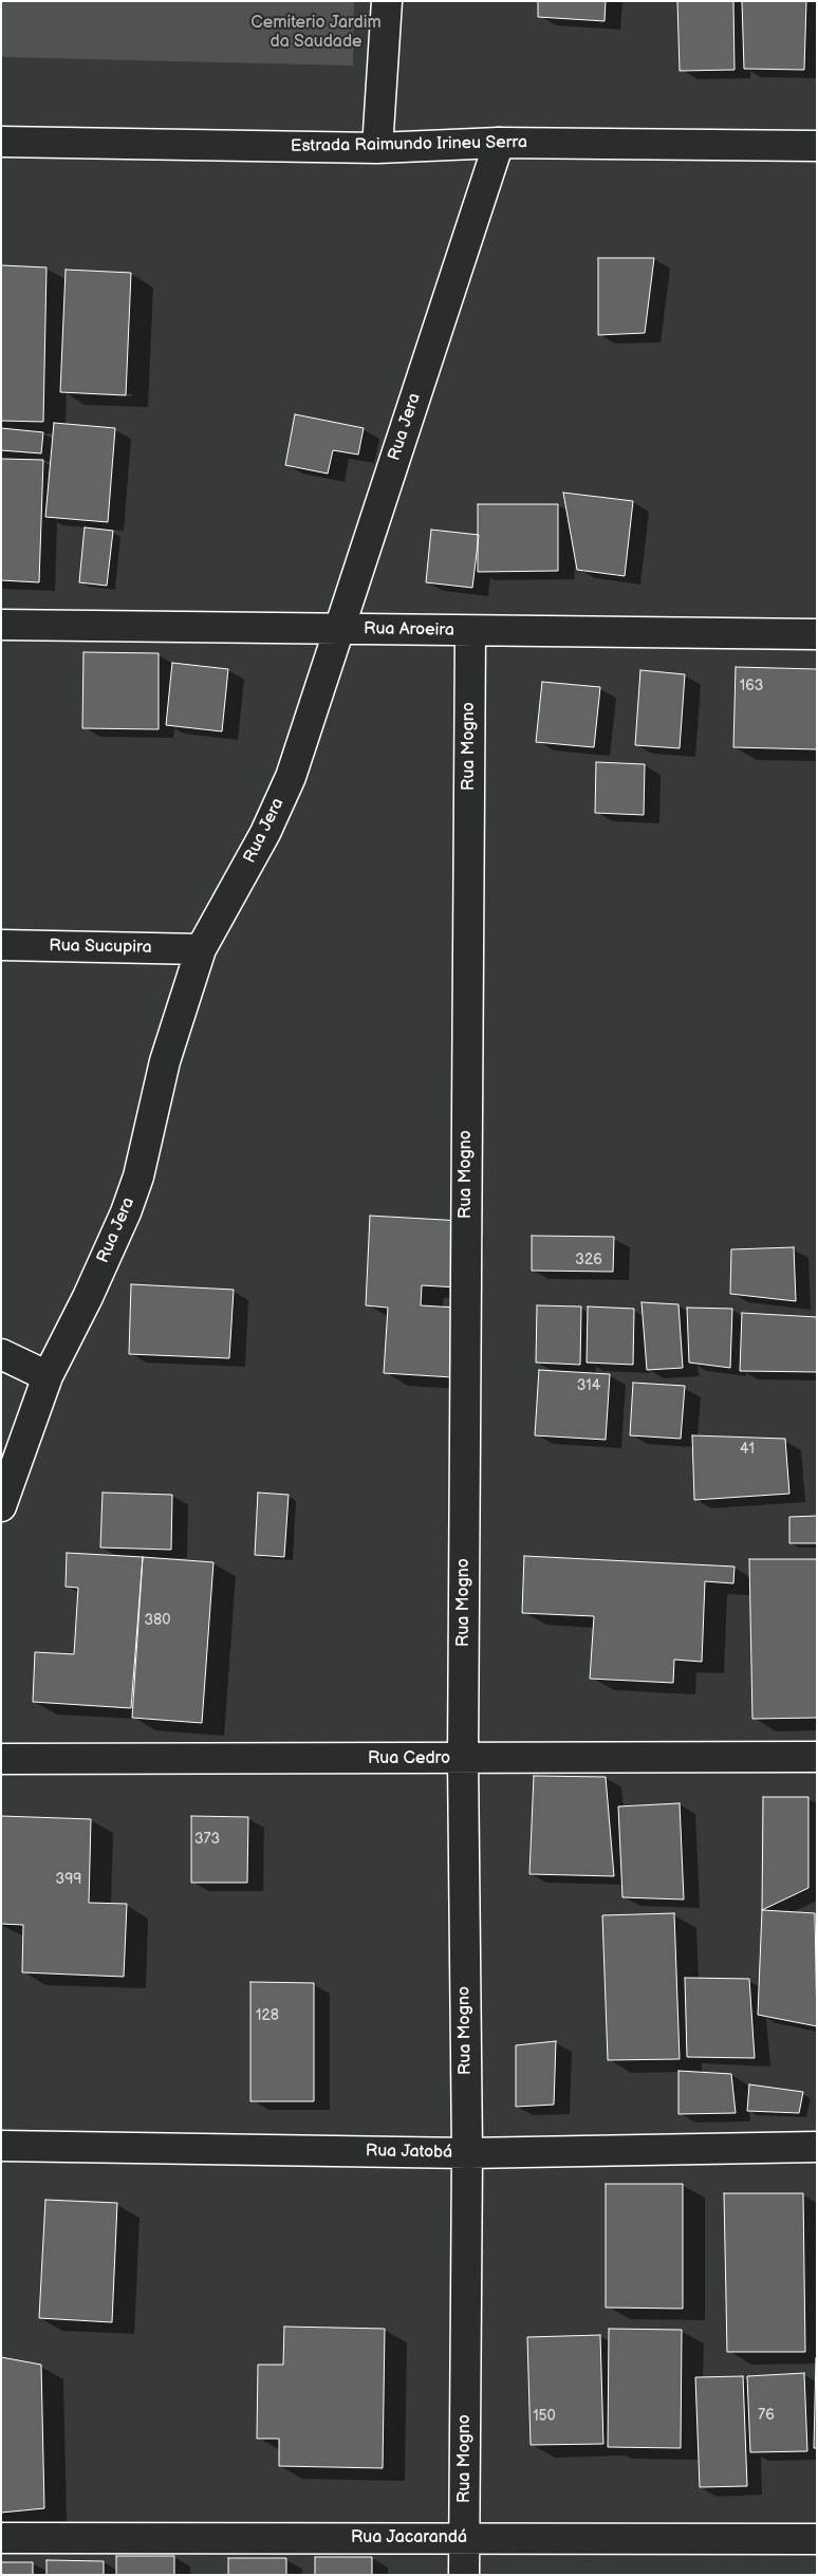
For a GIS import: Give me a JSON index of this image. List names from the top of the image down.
{
  "streets": {
    "street": [
      "Estrada Raimundo Irineu Serra",
      "Rua Jera",
      "Rua Aroeira",
      "Rua Mogno",
      "Rua Sucupira",
      "Rua Cedro",
      "Rua Jatobá",
      "Rua Jacarandá"
    ]
  },
  "crossings": [
    ["Estrada Raimundo Irineu Serra", "Rua Jera"],
    ["Rua Jera", "Rua Aroeira"],
    ["Rua Jera", "Rua Sucupira"],
    ["Rua Aroeira", "Rua Mogno"],
    ["Rua Mogno", "Rua Cedro"],
    ["Rua Mogno", "Rua Jatobá"],
    ["Rua Mogno", "Rua Jacarandá"]
  ],
  "parks": ["Cemiterio Jardim da Saudade"],
  "house_numbers": [
    "163",
    "326",
    "314",
    "41",
    "380",
    "373",
    "399",
    "128",
    "76",
    "150"
  ]
}
